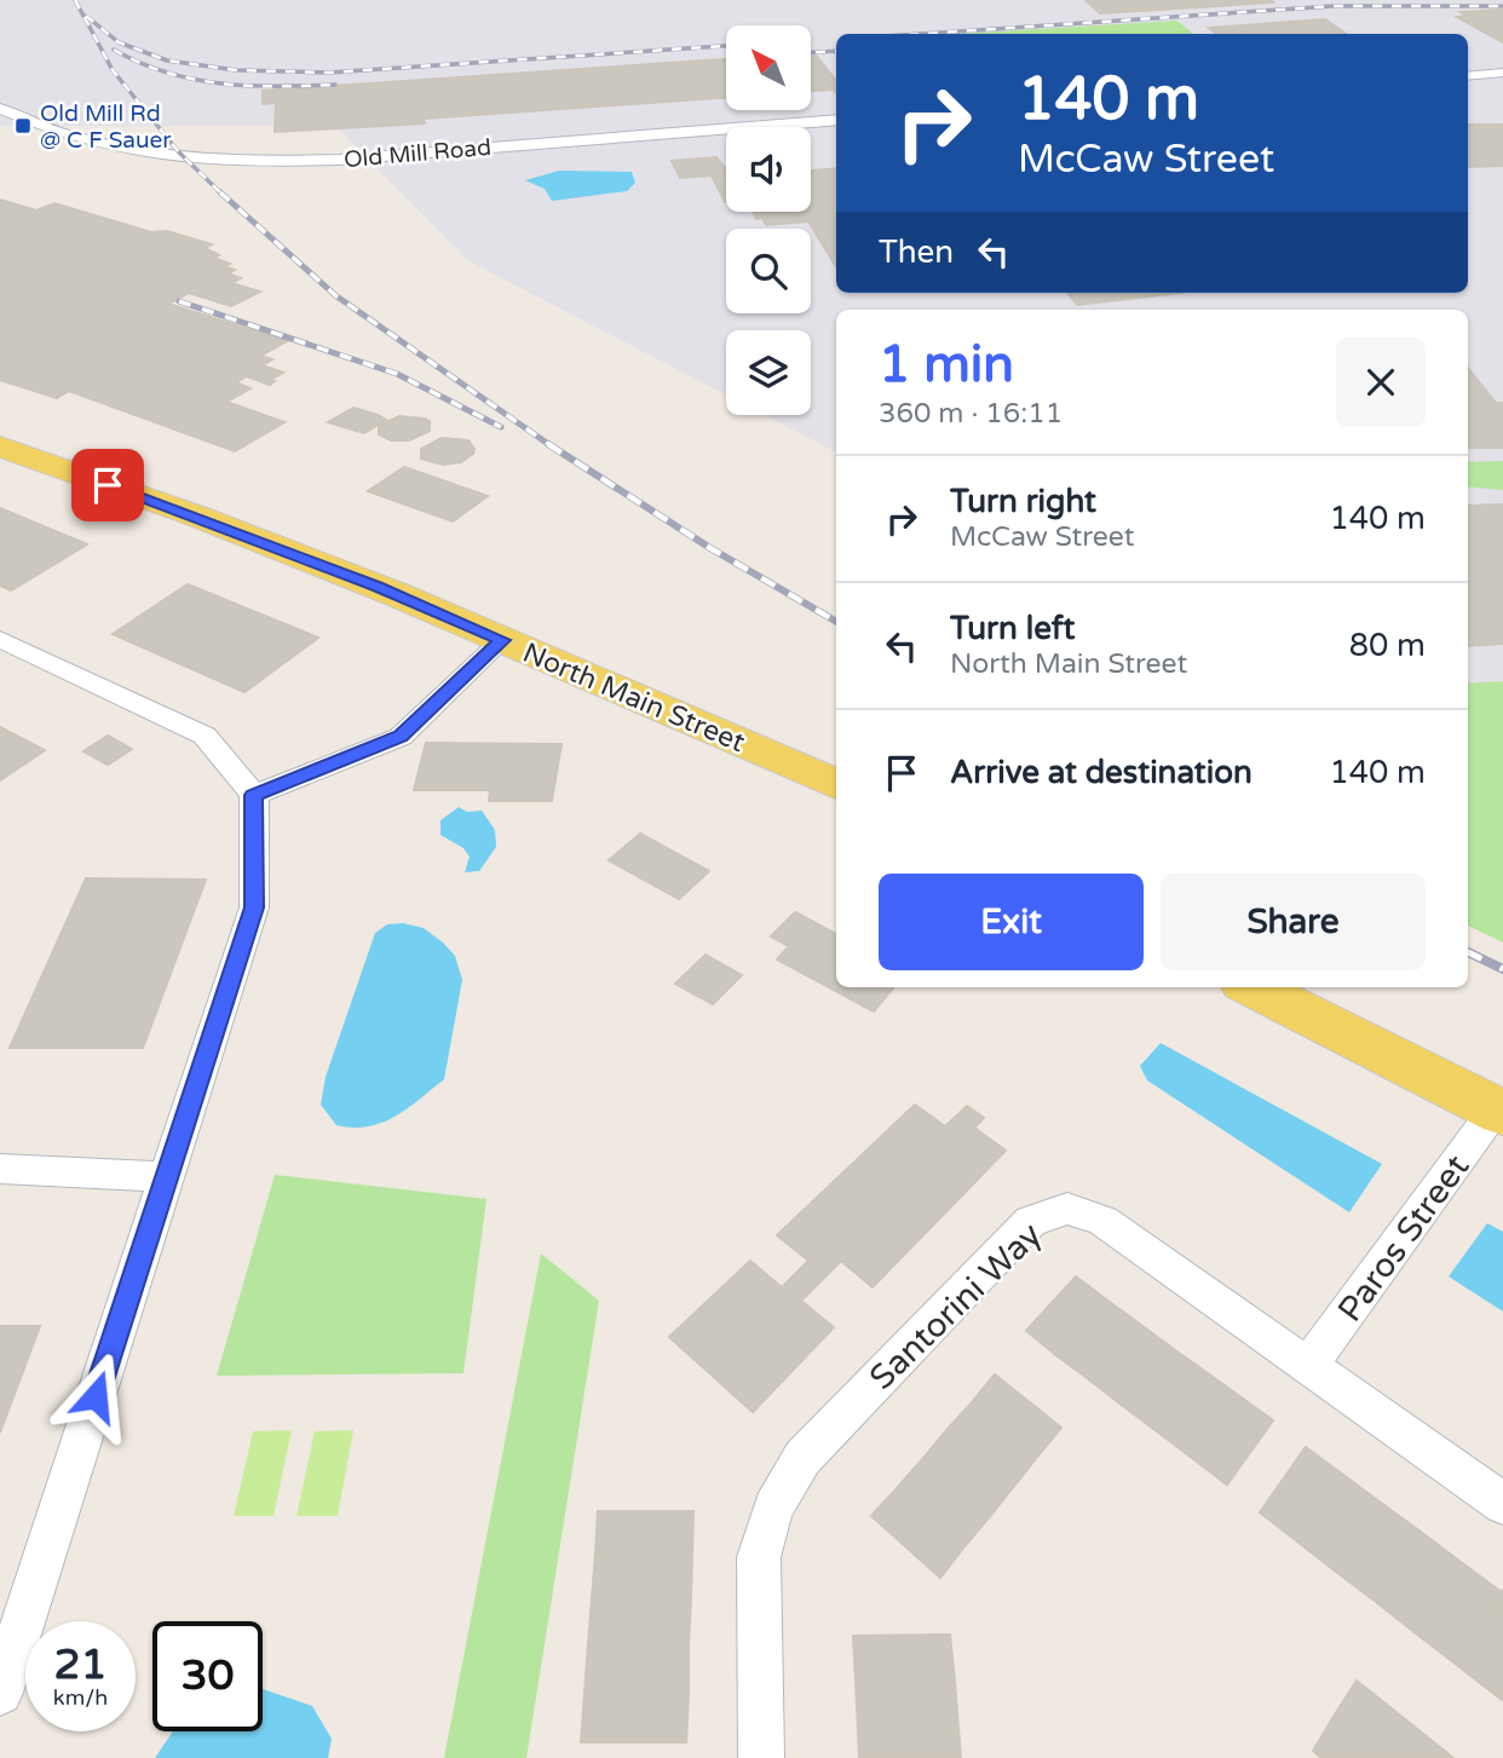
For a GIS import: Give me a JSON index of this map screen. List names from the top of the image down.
{
  "streets": {
    "main road": ["North Main Street"],
    "street": ["Old Mill Road", "Paros Street", "Santorini Way"]
  },
  "crossings": [
    ["Paros Street", "Santorini Way"]
  ],
  "places": {
    "transit": ["Old Mill Rd @ C F Sauer"]
  },
  "north": "top left",
  "page": {
    "turn": ["140 m", "McCaw Street"],
    "then": "Then",
    "heading": ["1 min", "360 m · 16:11"],
    "list": [
      {
        "name": "Turn right",
        "note": "McCaw Street",
        "value": "140 m"
      },
      {
        "name": "Turn left",
        "note": "North Main Street",
        "value": "80 m"
      },
      {
        "name": "Arrive at destination",
        "value": "140 m"
      }
    ],
    "buttons": ["Exit", "Share"],
    "speed": "21 km/h",
    "limit": "30"
  }
}
